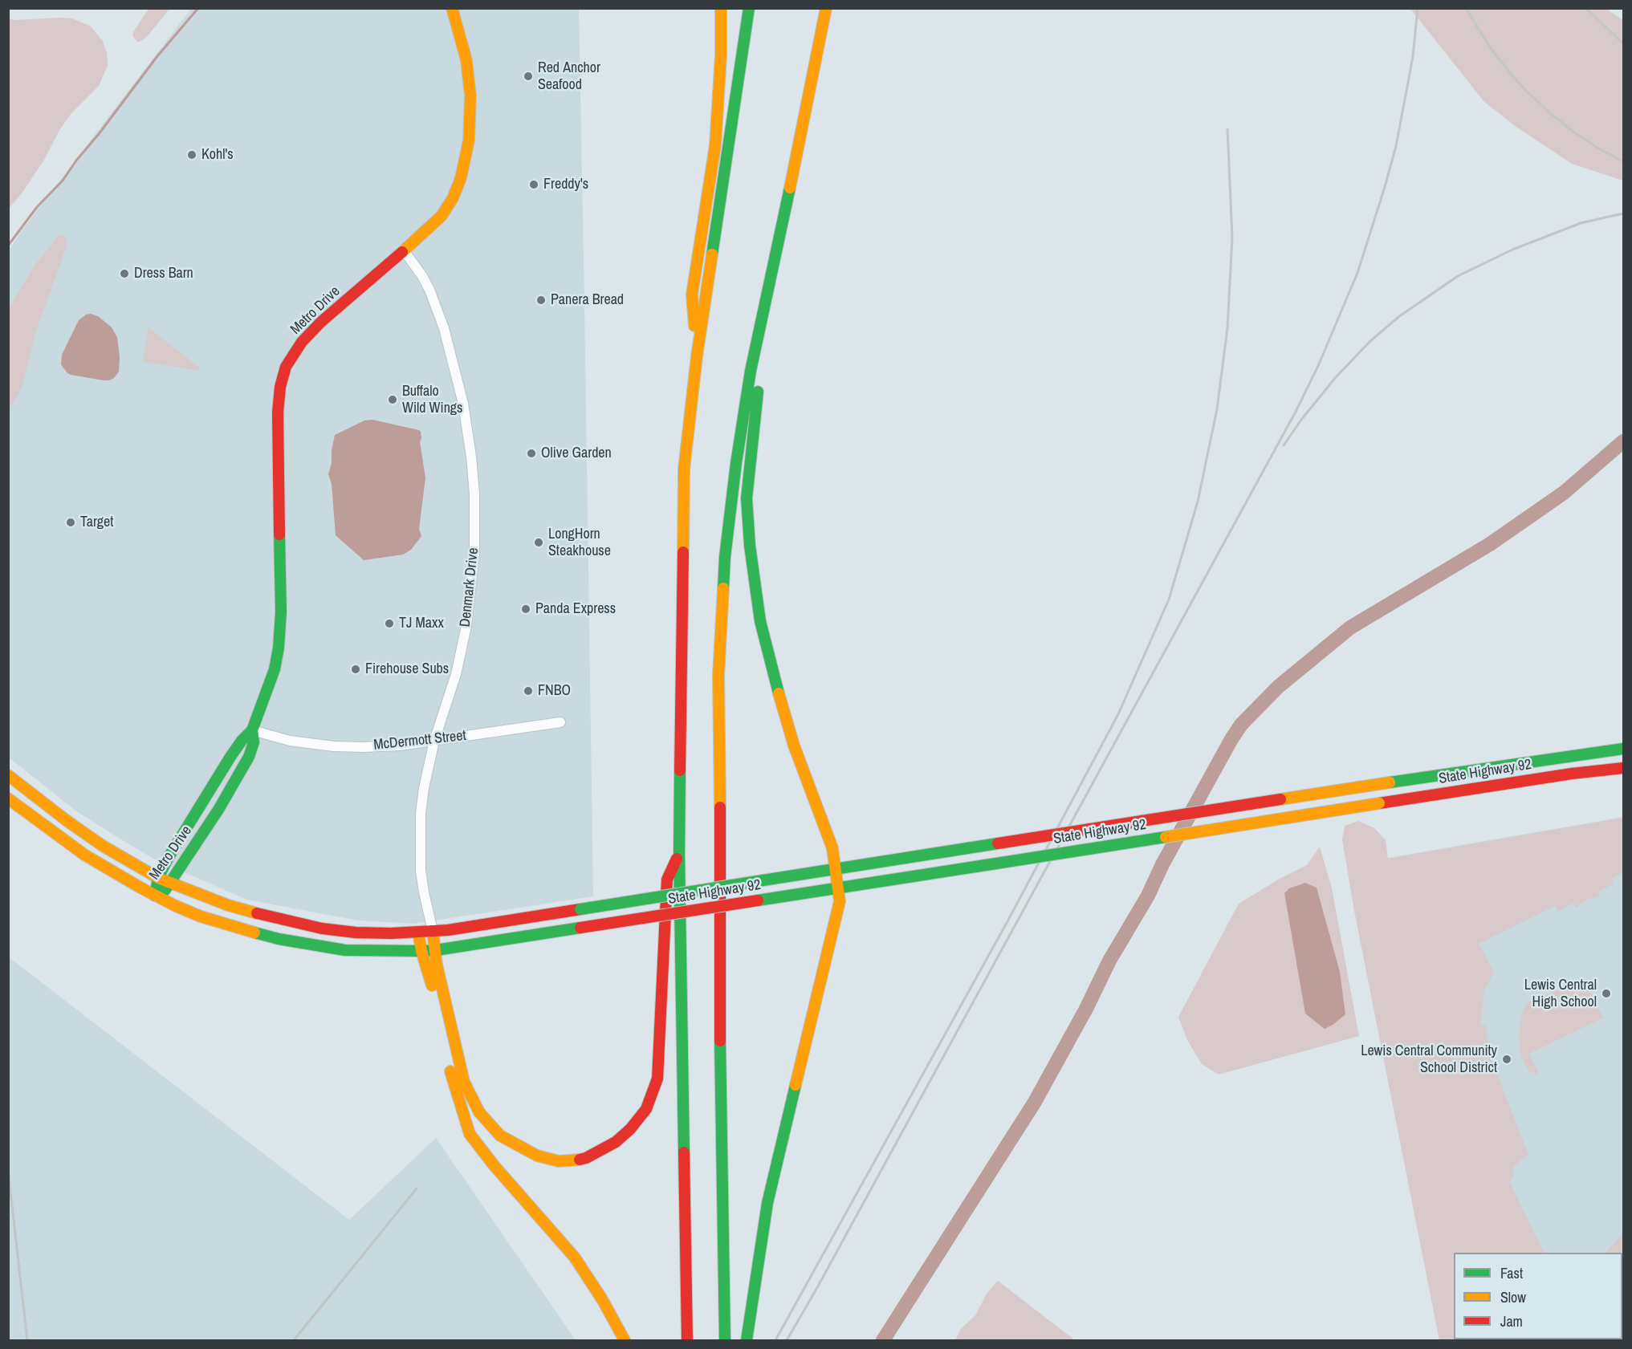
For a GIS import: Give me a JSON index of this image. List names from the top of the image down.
{
  "streets": {
    "main road": ["Metro Drive", "State Highway 92"],
    "street": ["Denmark Drive", "McDermott Street"]
  },
  "crossings": [
    ["Metro Drive", "Denmark Drive"],
    ["Metro Drive", "McDermott Street"],
    ["Metro Drive", "State Highway 92"],
    ["Denmark Drive", "McDermott Street"],
    ["Denmark Drive", "State Highway 92"]
  ],
  "places": [
    "Red Anchor Seafood",
    "Kohl's",
    "Freddy's",
    "Dress Barn",
    "Panera Bread",
    "Buffalo Wild Wings",
    "Olive Garden",
    "Target",
    "LongHorn Steakhouse",
    "Panda Express",
    "TJ Maxx",
    "Firehouse Subs",
    "FNBO",
    "Lewis Central High School",
    "Lewis Central Community School District"
  ],
  "legend": ["Fast", "Slow", "Jam"]
}
